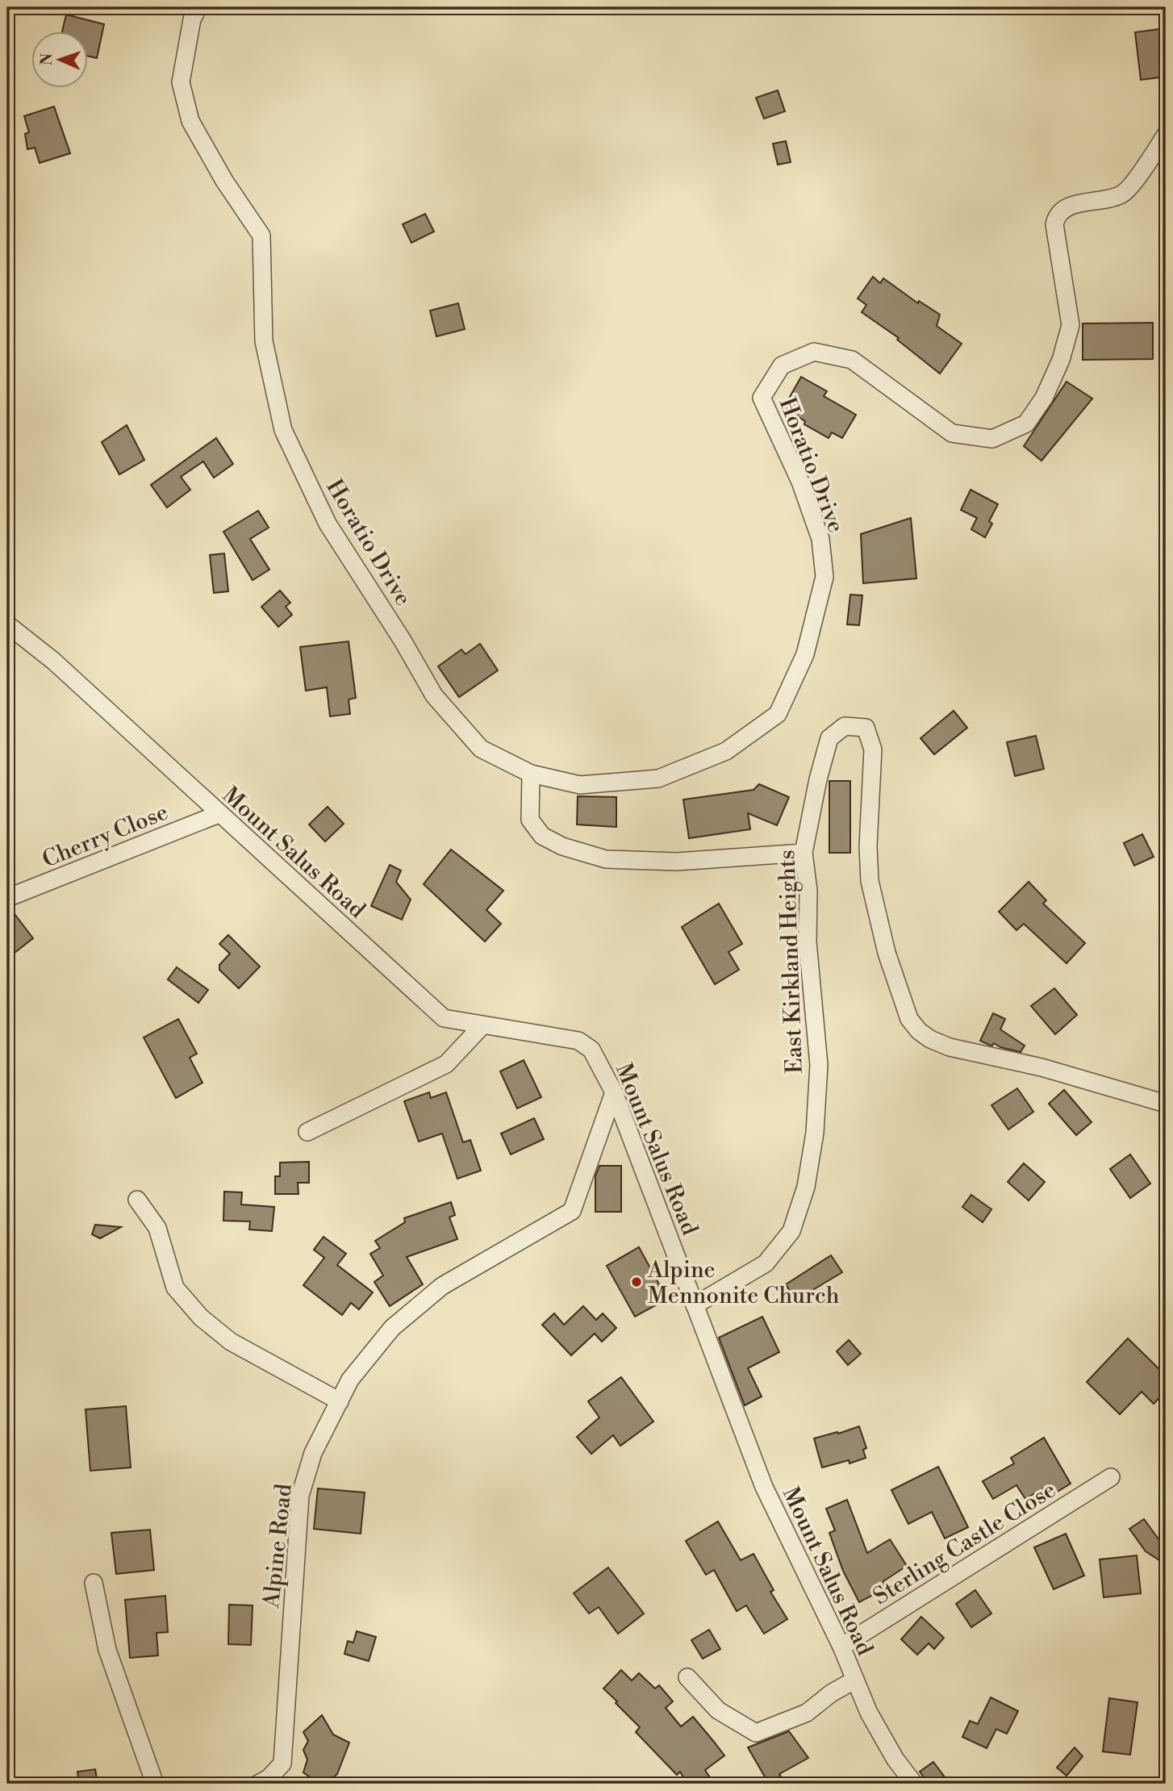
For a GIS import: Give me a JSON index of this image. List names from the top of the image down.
{
  "streets": {
    "street": [
      "Horatio Drive",
      "Cherry Close",
      "Mount Salus Road",
      "East Kirkland Heights",
      "Sterling Castle Close",
      "Alpine Road"
    ]
  },
  "crossings": [
    ["Cherry Close", "Mount Salus Road"],
    ["Mount Salus Road", "East Kirkland Heights"],
    ["Mount Salus Road", "Sterling Castle Close"],
    ["Mount Salus Road", "Alpine Road"]
  ],
  "places": ["Alpine Mennonite Church"],
  "north": "left"
}
